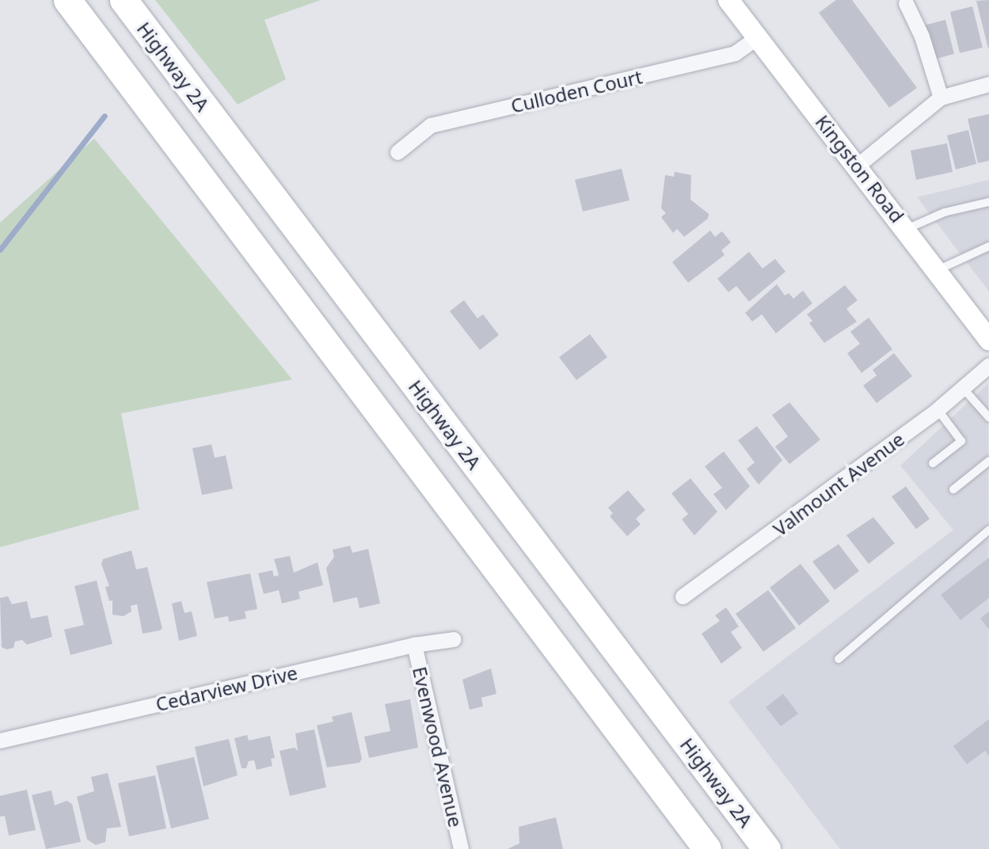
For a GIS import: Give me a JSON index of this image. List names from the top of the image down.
{
  "streets": {
    "highway": ["Highway 2A"],
    "street": [
      "Culloden Court",
      "Kingston Road",
      "Valmount Avenue",
      "Cedarview Drive",
      "Evenwood Avenue"
    ]
  },
  "crossings": [
    ["Culloden Court", "Kingston Road"],
    ["Cedarview Drive", "Evenwood Avenue"]
  ]
}
